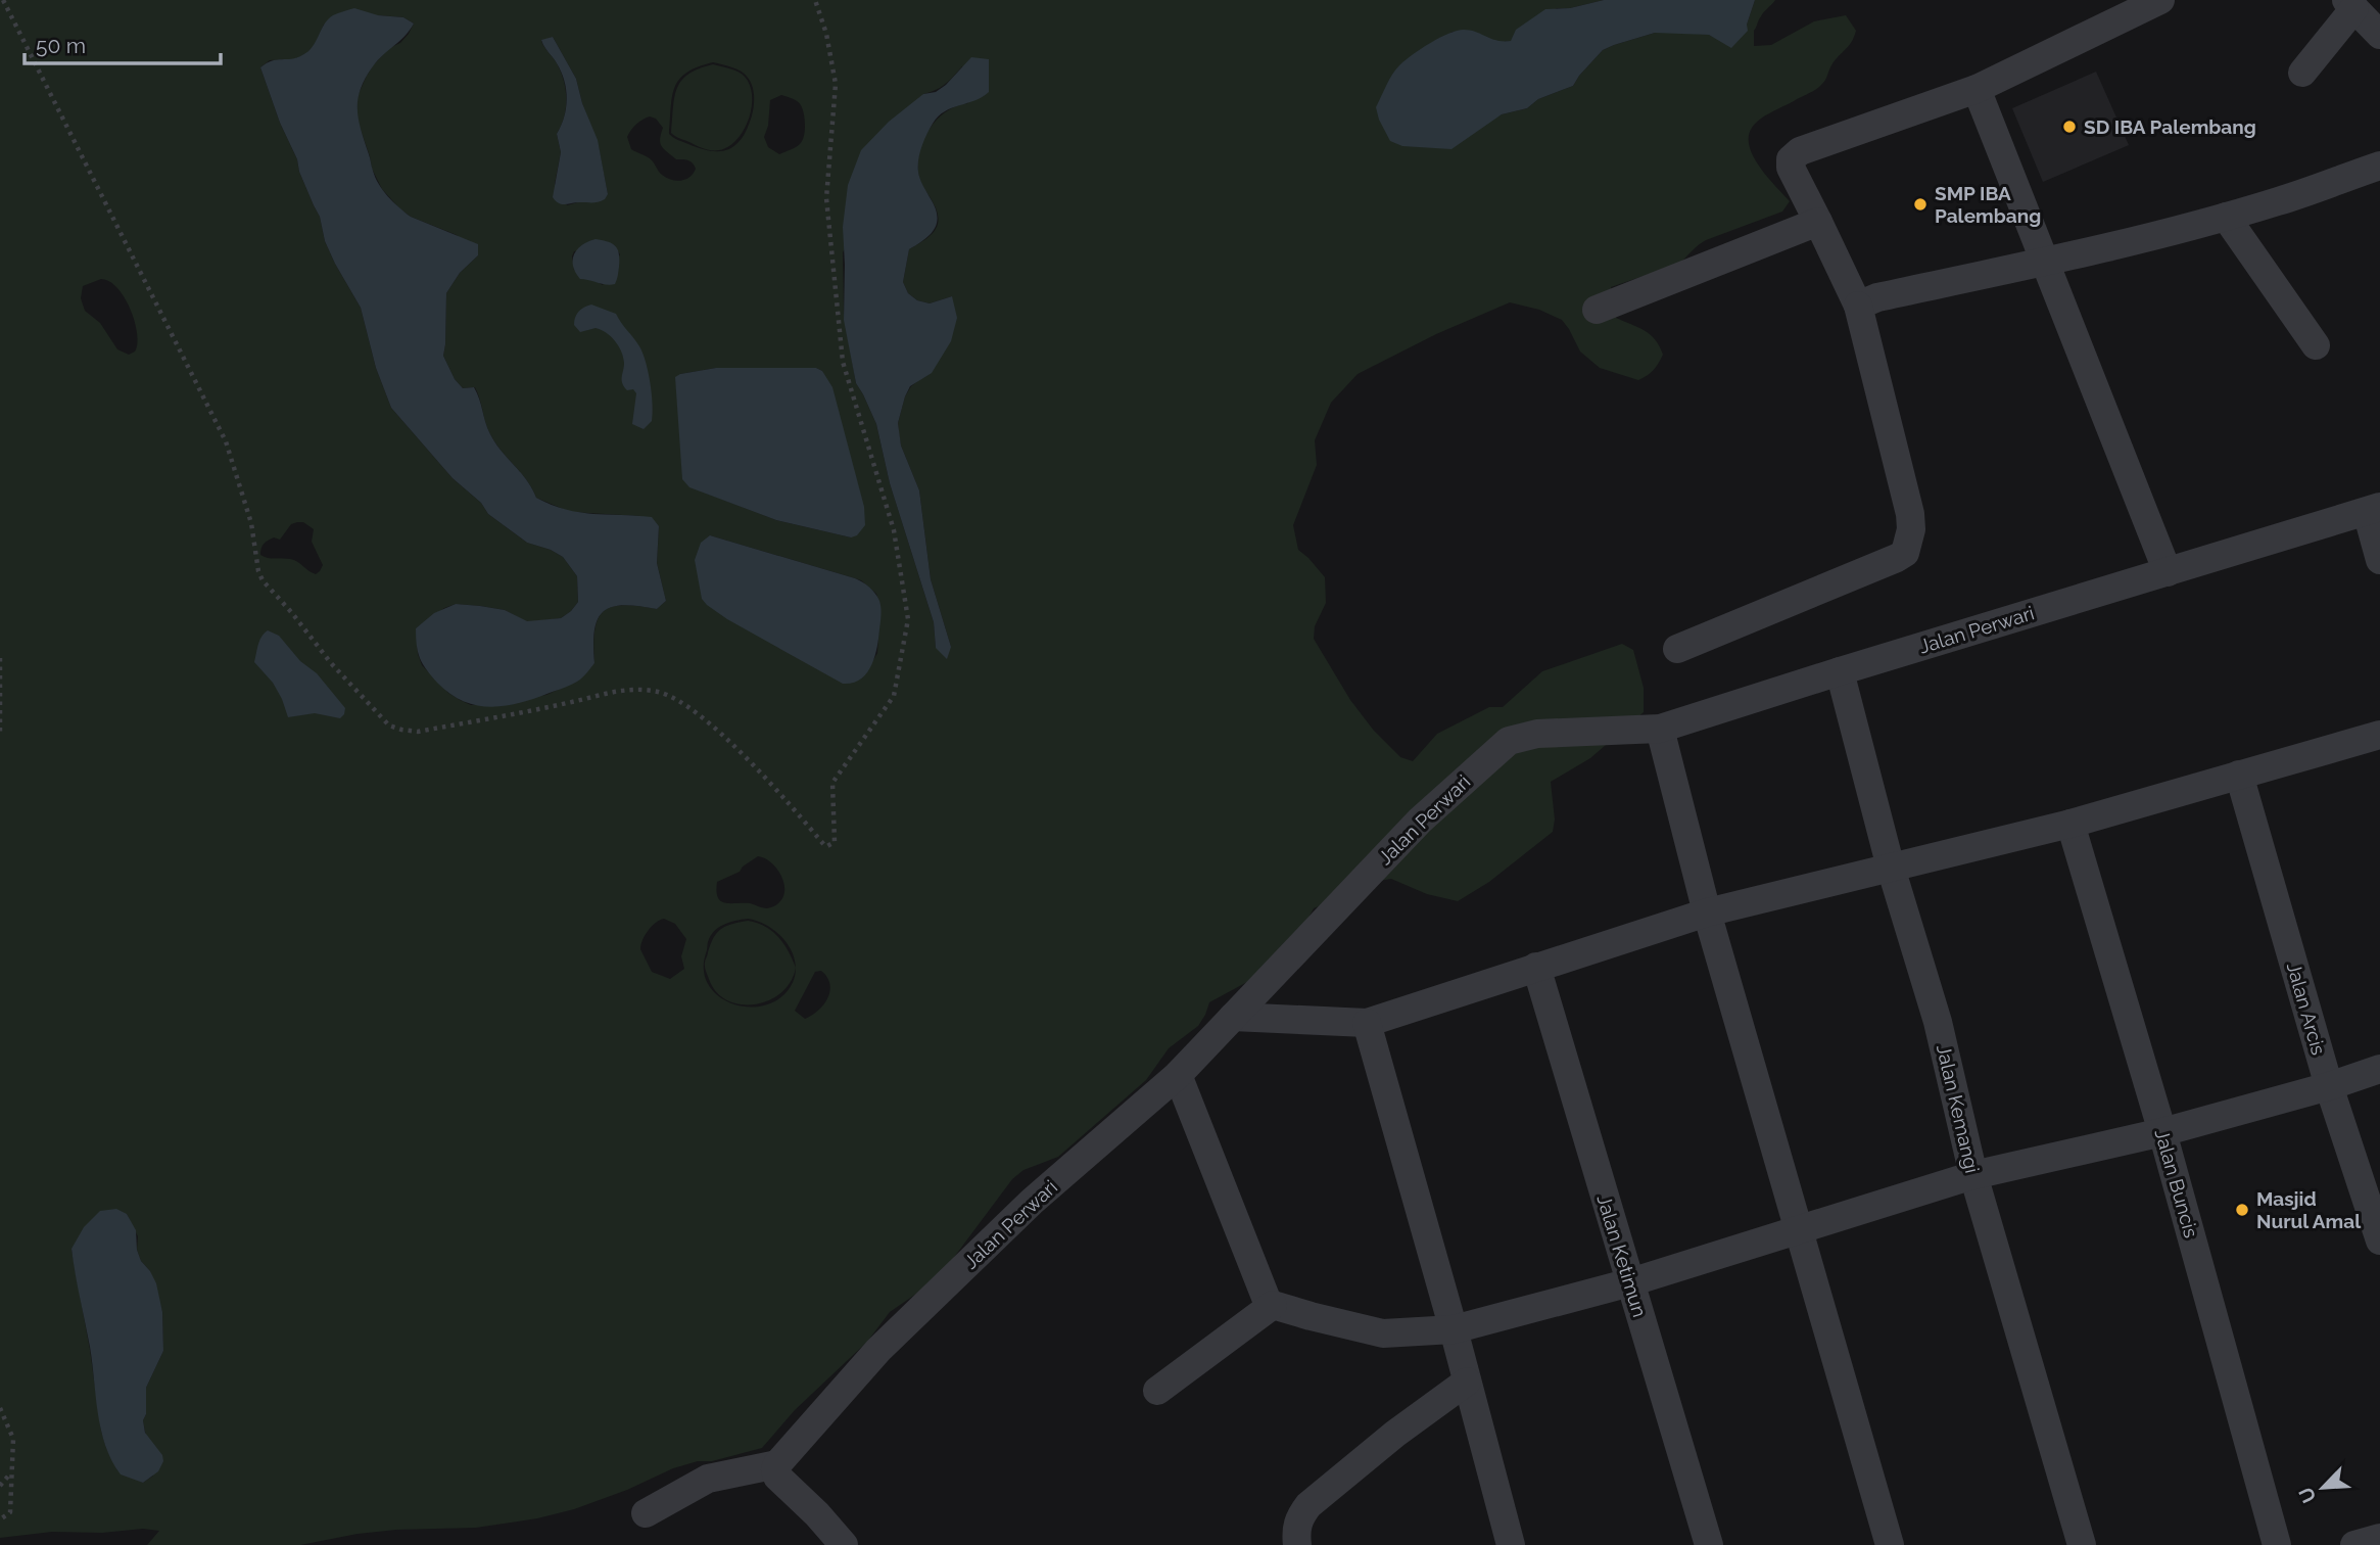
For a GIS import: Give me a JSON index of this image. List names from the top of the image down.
{
  "streets": {
    "street": [
      "Jalan Perwari",
      "Jalan Arcis",
      "Jalan Kemangi",
      "Jalan Buncis",
      "Jalan Ketimun"
    ]
  },
  "crossings": [
    ["Jalan Perwari", "Jalan Kemangi"]
  ],
  "places": ["SD IBA Palembang", "SMP IBA Palembang", "Masjid Nurul Amal"],
  "scale_bar": "50 m",
  "north": "bottom left"
}
